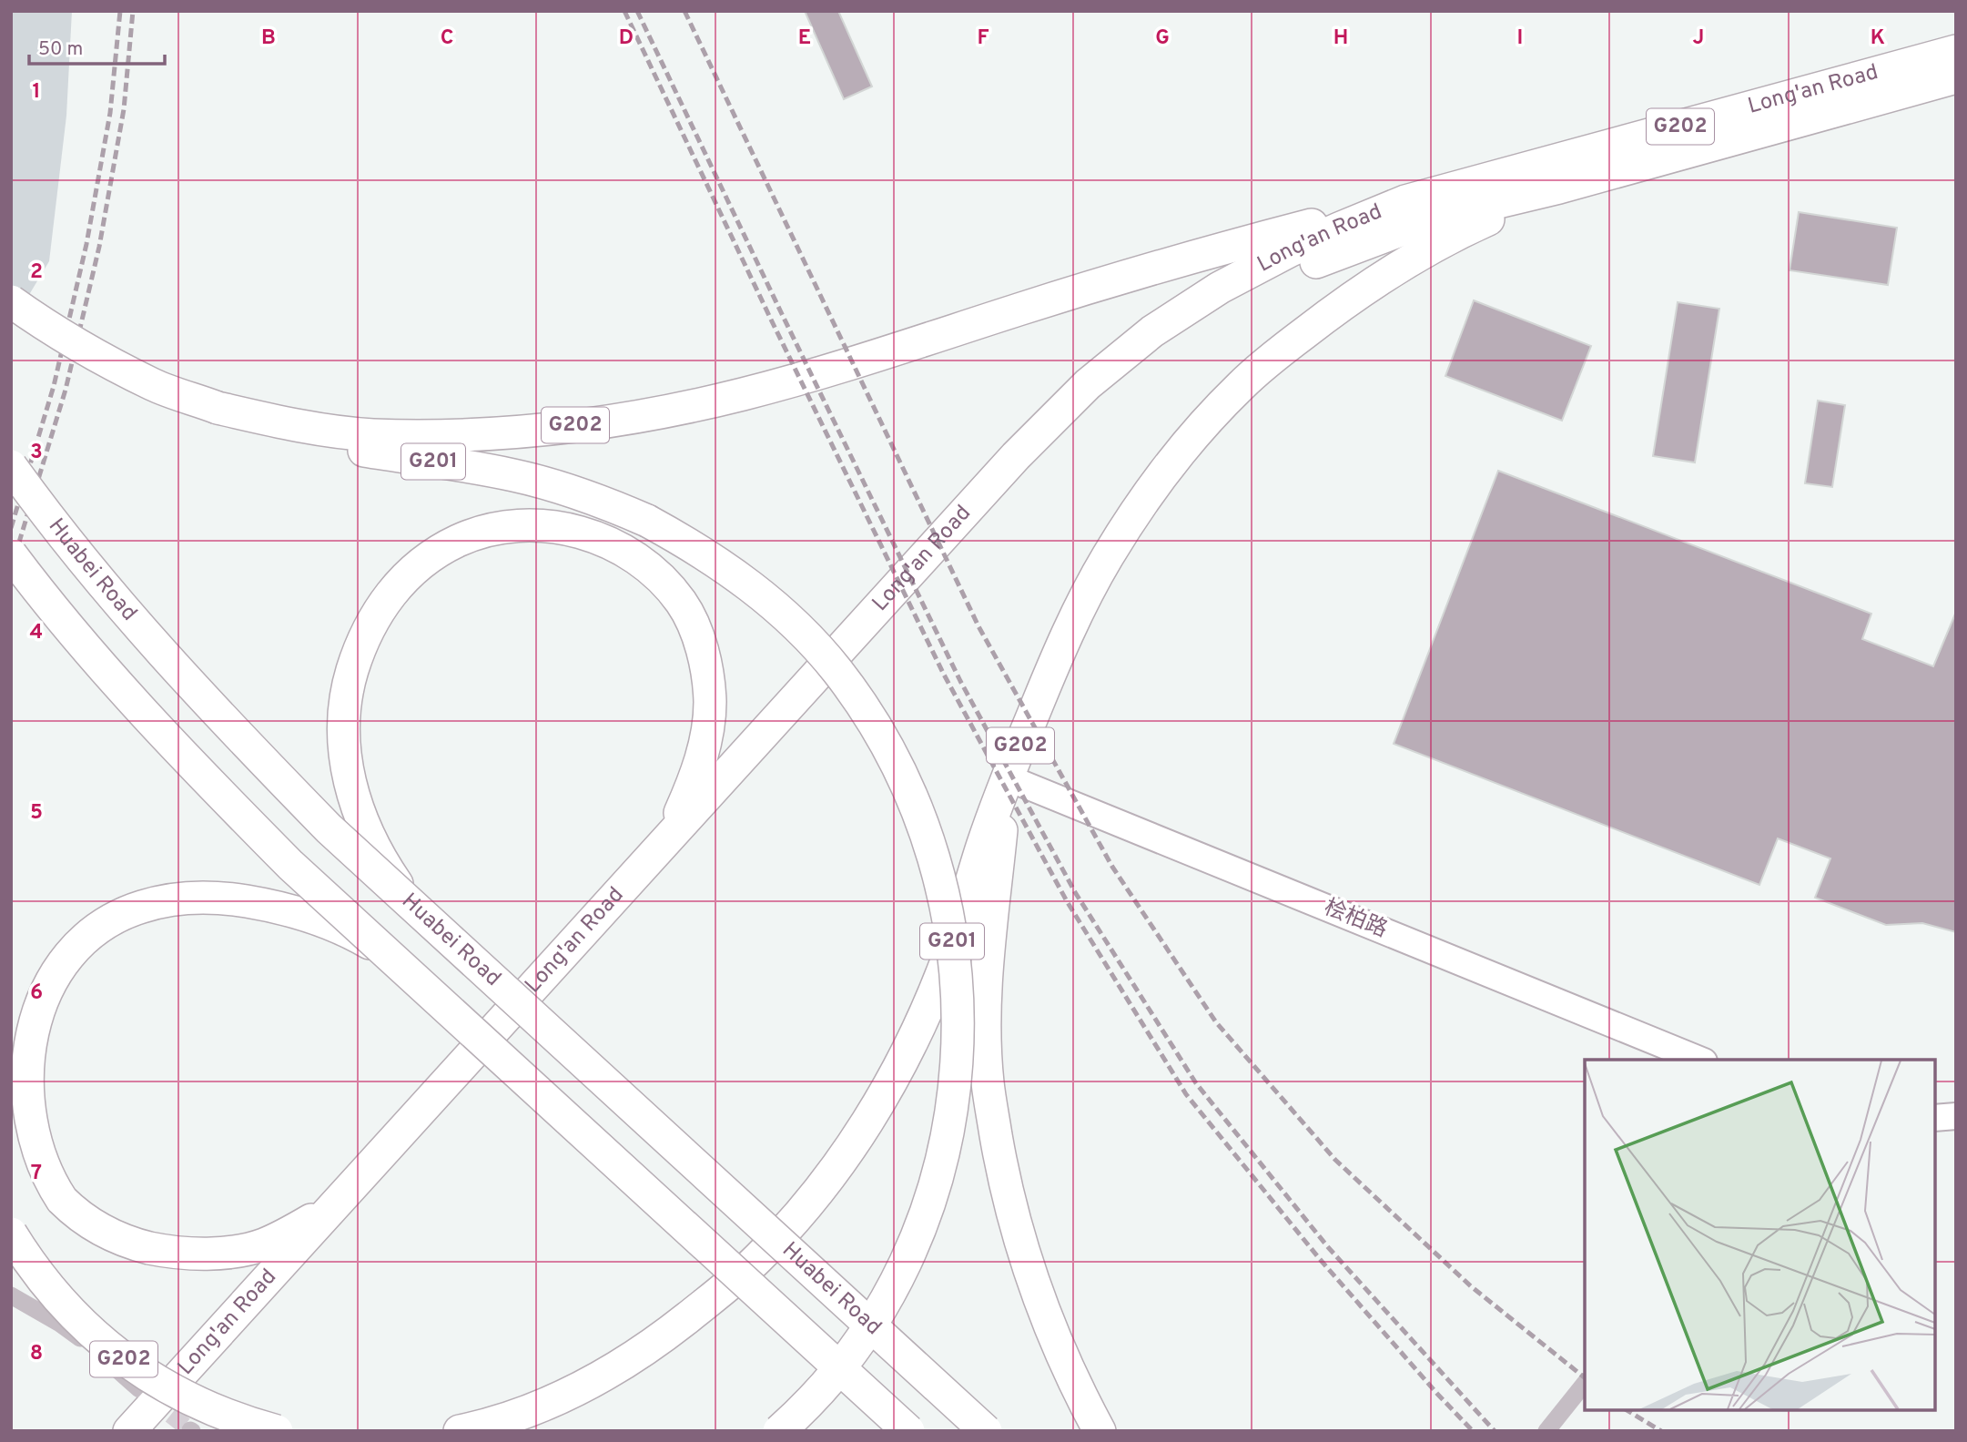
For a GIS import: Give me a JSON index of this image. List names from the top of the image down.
{
  "streets": {
    "highway": [
      "Long'an Road",
      "G202",
      "G201",
      "Huabei Road"
    ],
    "street": ["桧柏路"]
  },
  "crossings": [
    ["Long'an Road", "G202"],
    ["G202", "G201"],
    ["G202", "桧柏路"]
  ],
  "scale_bar": "50 m",
  "grid": {
    "columns": [
      "B",
      "C",
      "D",
      "E",
      "F",
      "G",
      "H",
      "I",
      "J",
      "K"
    ],
    "rows": [
      "1",
      "2",
      "3",
      "4",
      "5",
      "6",
      "7",
      "8"
    ]
  }
}
